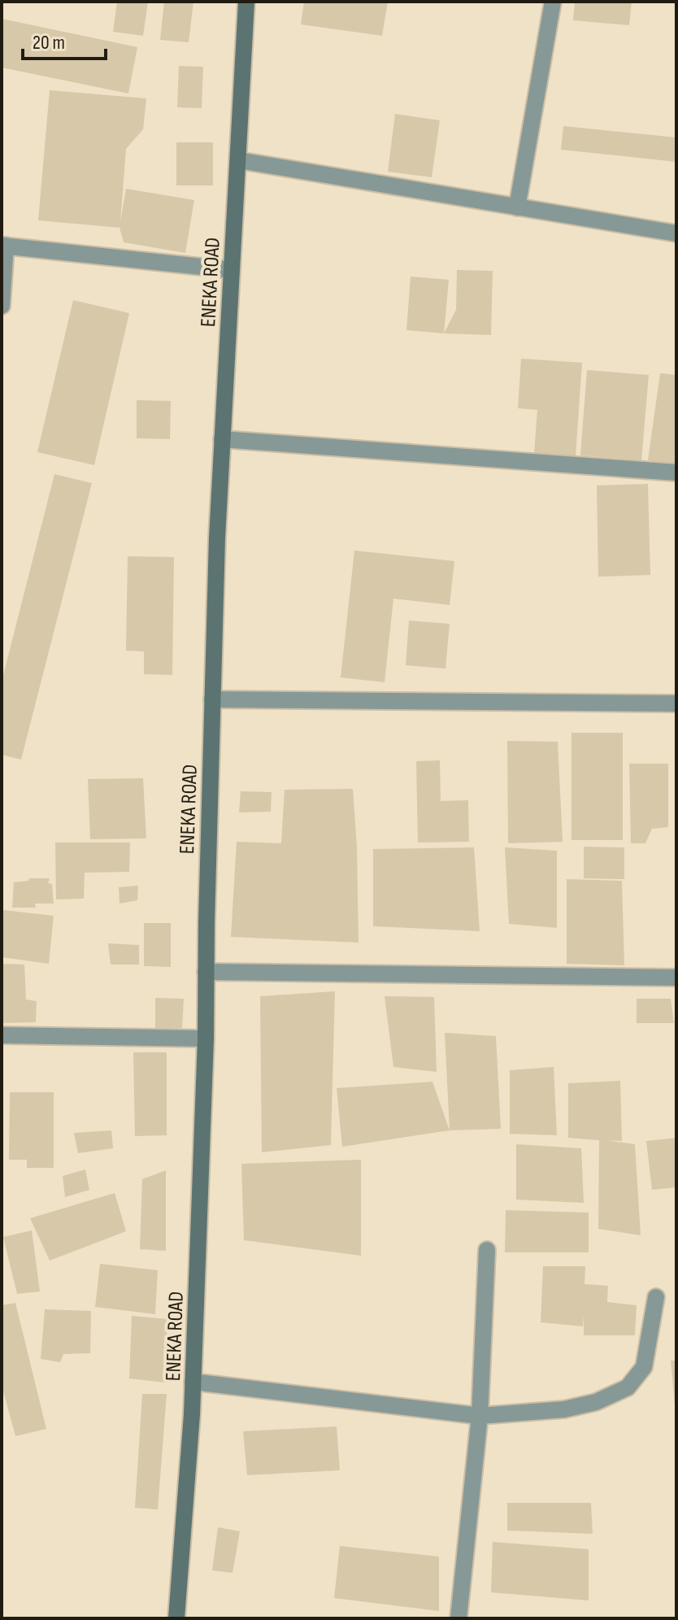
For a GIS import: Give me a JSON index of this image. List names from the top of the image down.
{
  "streets": {
    "main road": ["ENEKA ROAD"]
  },
  "scale_bar": "20 m"
}
